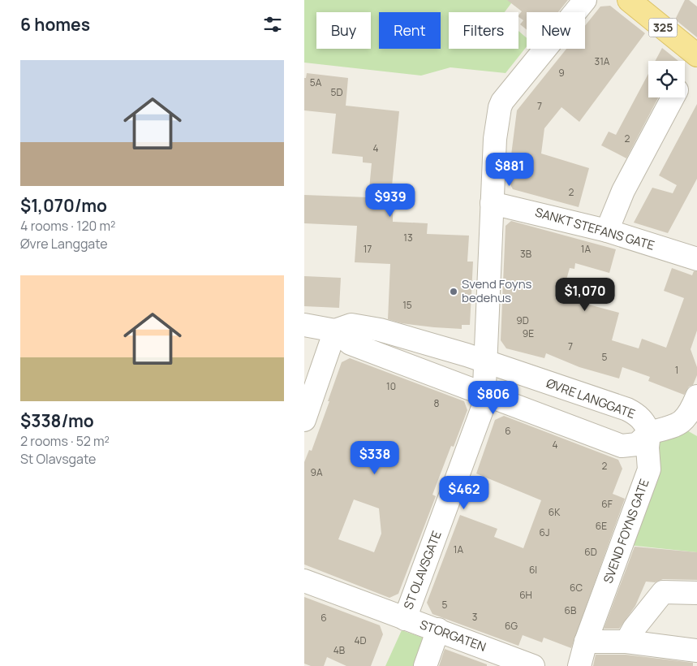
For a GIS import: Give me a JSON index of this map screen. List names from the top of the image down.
{
  "streets": {
    "main road": ["325"],
    "street": [
      "SANKT STEFANS GATE",
      "ØVRE LANGGATE",
      "SVEND FOYNS GATE",
      "ST OLAVSGATE",
      "STORGATEN"
    ]
  },
  "crossings": [
    ["SANKT STEFANS GATE", "ST OLAVSGATE"],
    ["ØVRE LANGGATE", "SVEND FOYNS GATE"],
    ["ØVRE LANGGATE", "ST OLAVSGATE"],
    ["ST OLAVSGATE", "STORGATEN"]
  ],
  "places": ["Svend Foyns bedehus"],
  "house_numbers": [
    "31A",
    "9",
    "5A",
    "5D",
    "7",
    "2",
    "4",
    "2",
    "13",
    "17",
    "1A",
    "3B",
    "15",
    "9D",
    "9E",
    "7",
    "5",
    "1",
    "10",
    "8",
    "6",
    "4",
    "2",
    "9A",
    "6F",
    "6K",
    "6E",
    "6J",
    "1A",
    "6D",
    "6I",
    "6C",
    "6H",
    "5",
    "6B",
    "3",
    "6",
    "6G",
    "4D",
    "4B"
  ],
  "page": {
    "heading": "6 homes",
    "chip": [
      "Buy",
      "Rent",
      "Filters",
      "New"
    ],
    "list": [
      {
        "name": "$1,070/mo",
        "note": "4 rooms · 120 m² · Øvre Langgate"
      },
      {
        "name": "$338/mo",
        "note": "2 rooms · 52 m² · St Olavsgate"
      }
    ],
    "price": [
      "$881",
      "$939",
      "$1,070",
      "$806",
      "$338",
      "$462"
    ]
  }
}
